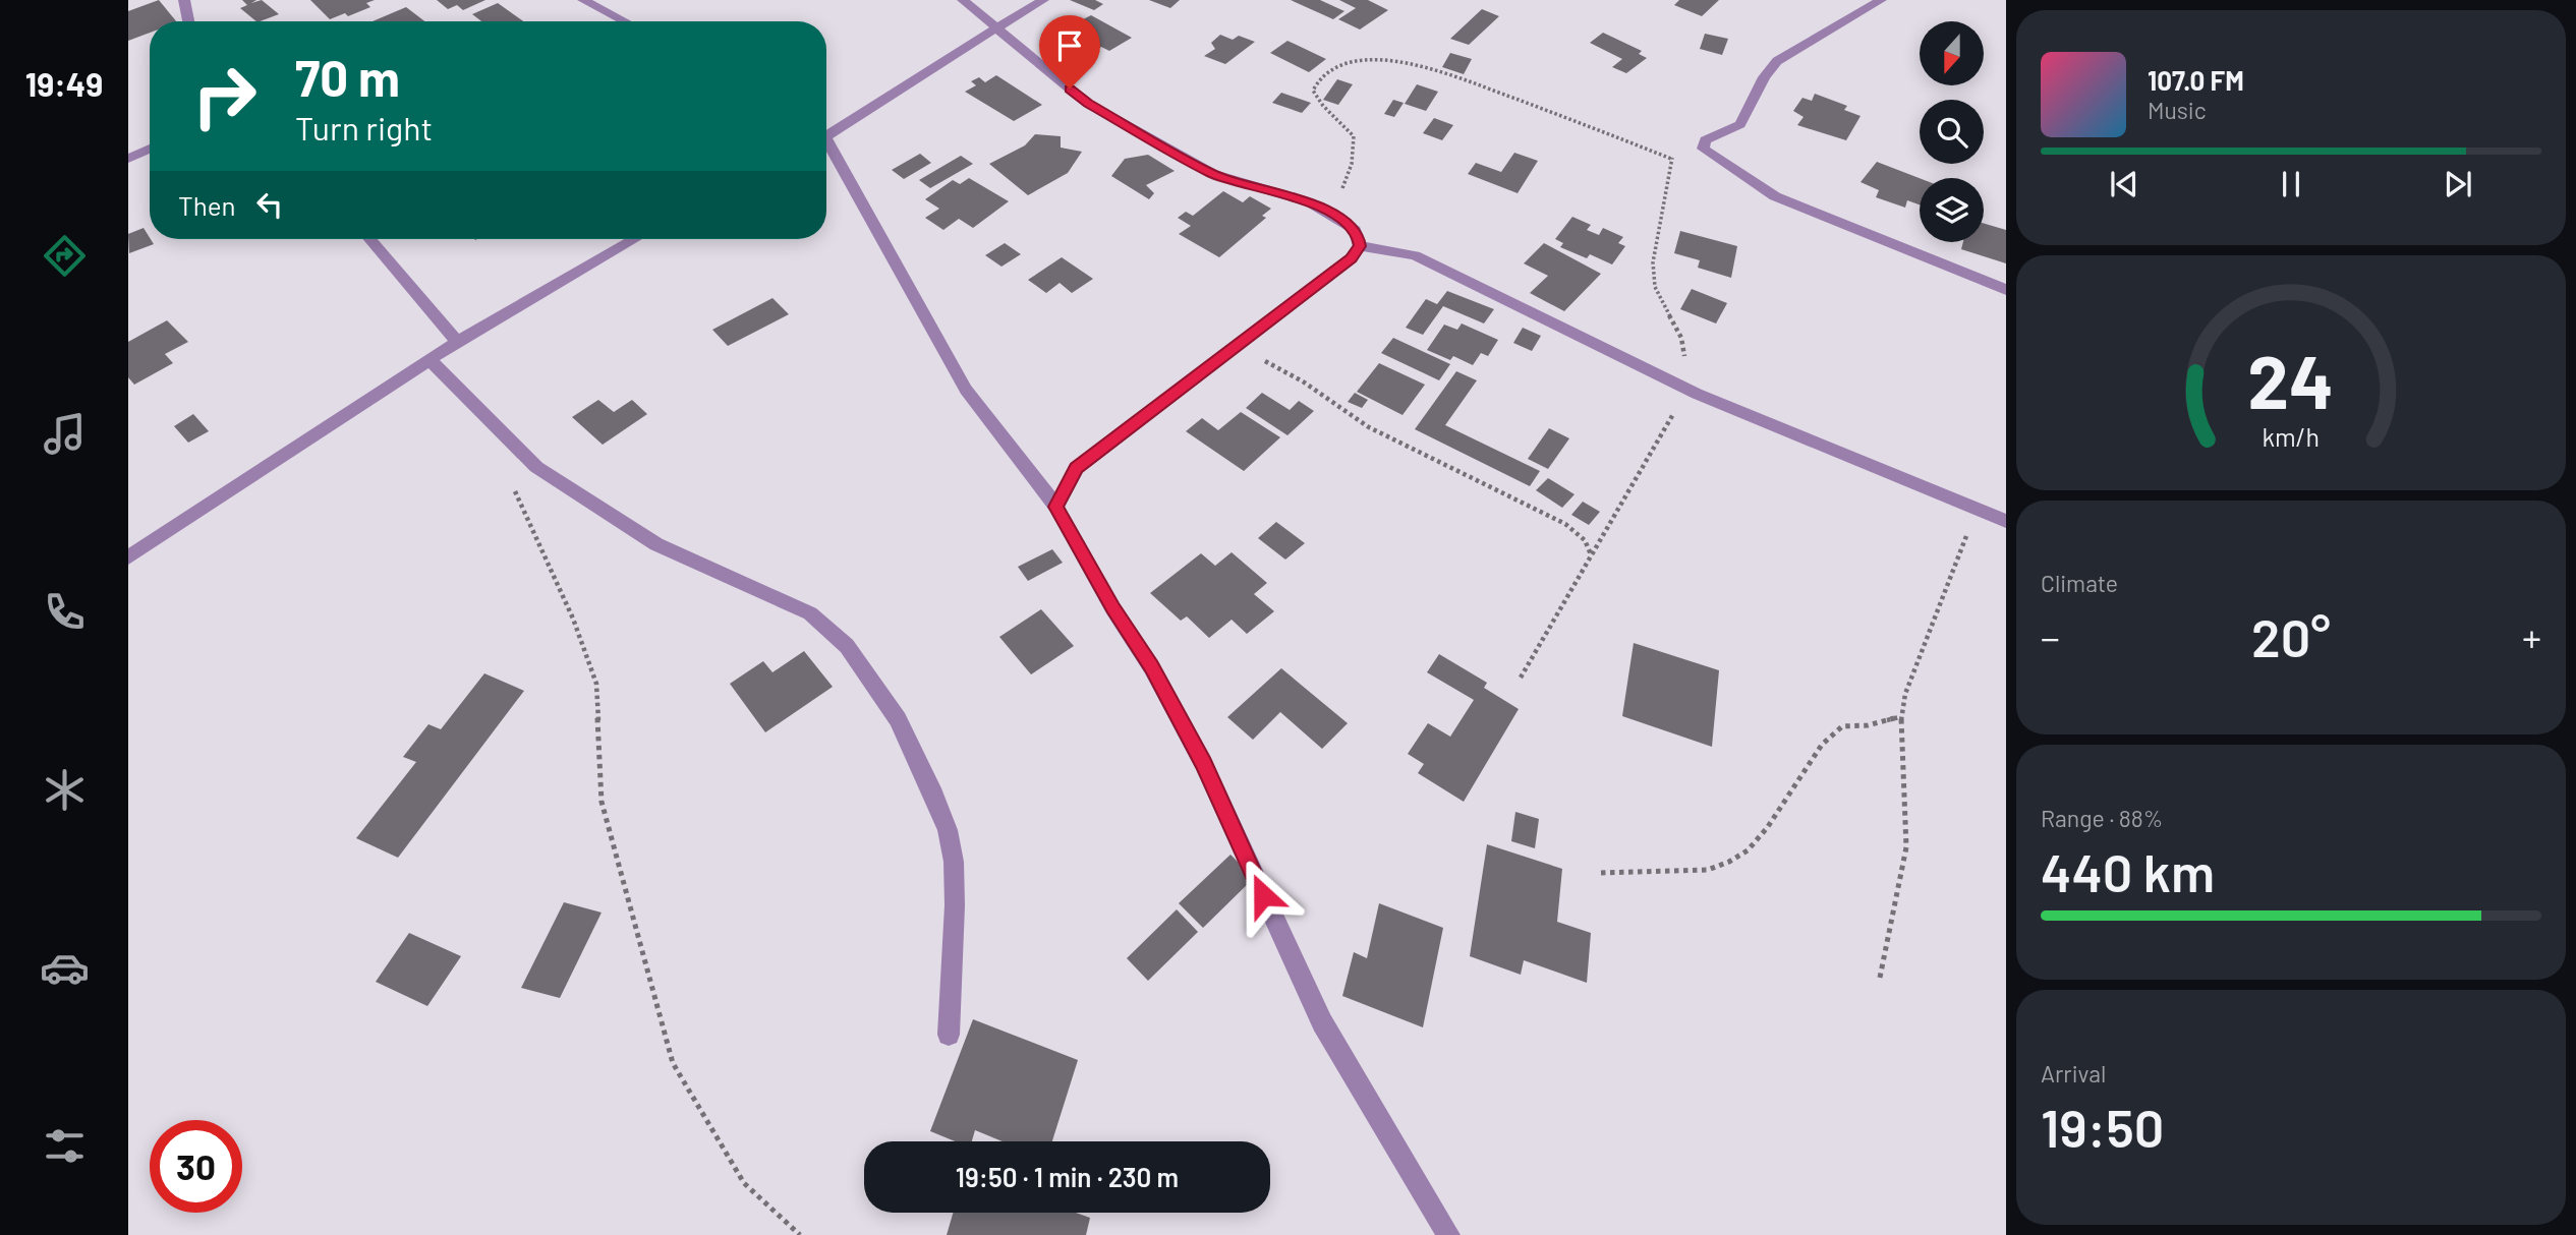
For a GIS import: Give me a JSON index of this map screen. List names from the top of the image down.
{
  "north": "bottom",
  "page": {
    "tabs": "19:49",
    "turn": ["70 m", "Turn right"],
    "song": ["107.0 FM", "Music"],
    "then": "Then",
    "tile": [
      "Climate",
      ["Range · 88%", "440 km"],
      ["Arrival", "19:50"]
    ],
    "heat": ["−", "20°", "+"],
    "limit": "30",
    "trip": "19:50 · 1 min · 230 m",
    "gauge": ["24", "km/h"]
  }
}
